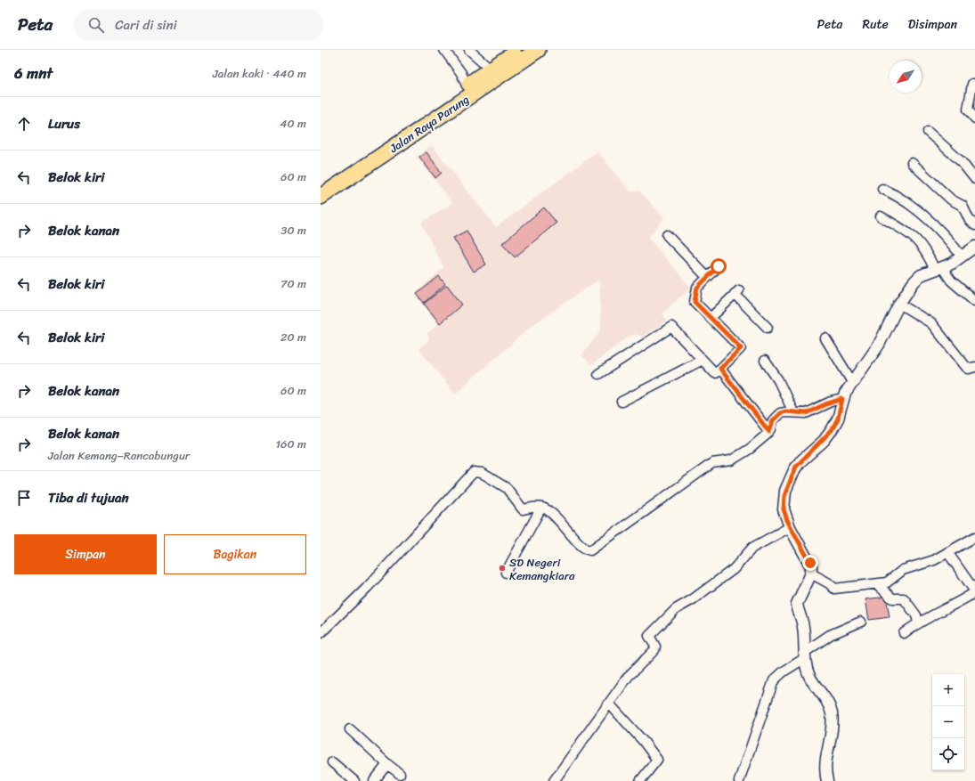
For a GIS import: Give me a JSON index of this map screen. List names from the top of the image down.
{
  "streets": {
    "highway": ["Jalan Raya Parung"]
  },
  "places": ["SD Negeri Kemangkiara"],
  "north": "bottom left",
  "page": {
    "header": "Peta",
    "search": "Cari di sini",
    "nav": ["Peta", "Rute", "Disimpan"],
    "heading": ["6 mnt", "Jalan kaki · 440 m"],
    "list": [
      ["Lurus", "40 m"],
      ["Belok kiri", "60 m"],
      ["Belok kanan", "30 m"],
      ["Belok kiri", "70 m"],
      ["Belok kiri", "20 m"],
      ["Belok kanan", "60 m"],
      ["Belok kanan", "Jalan Kemang–Rancabungur", "160 m"],
      "Tiba di tujuan"
    ],
    "buttons": ["Simpan", "Bagikan"],
    "map_buttons": ["+", "−"]
  }
}
